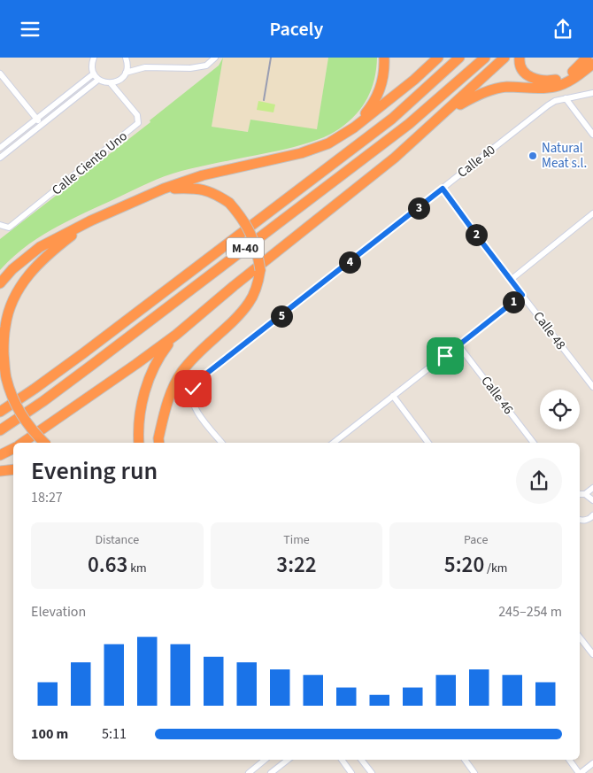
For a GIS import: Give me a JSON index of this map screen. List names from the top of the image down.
{
  "streets": {
    "highway": ["M-40"],
    "street": [
      "Calle 40",
      "Calle Ciento Uno",
      "Calle 48",
      "Calle 46"
    ]
  },
  "crossings": [
    ["Calle 40", "Calle 48"]
  ],
  "places": ["Natural Meat s.l."],
  "page": {
    "header": "Pacely",
    "pins": [
      "3",
      "2",
      "4",
      "1",
      "5"
    ],
    "heading": ["Evening run", "18:27"],
    "stats": [
      ["Distance", "0.63 km"],
      ["Time", "3:22"],
      ["Pace", "5:20 /km"]
    ],
    "chart": ["Elevation", "245–254 m"],
    "list": [
      {
        "name": "100 m",
        "note": "5:11"
      }
    ]
  }
}
